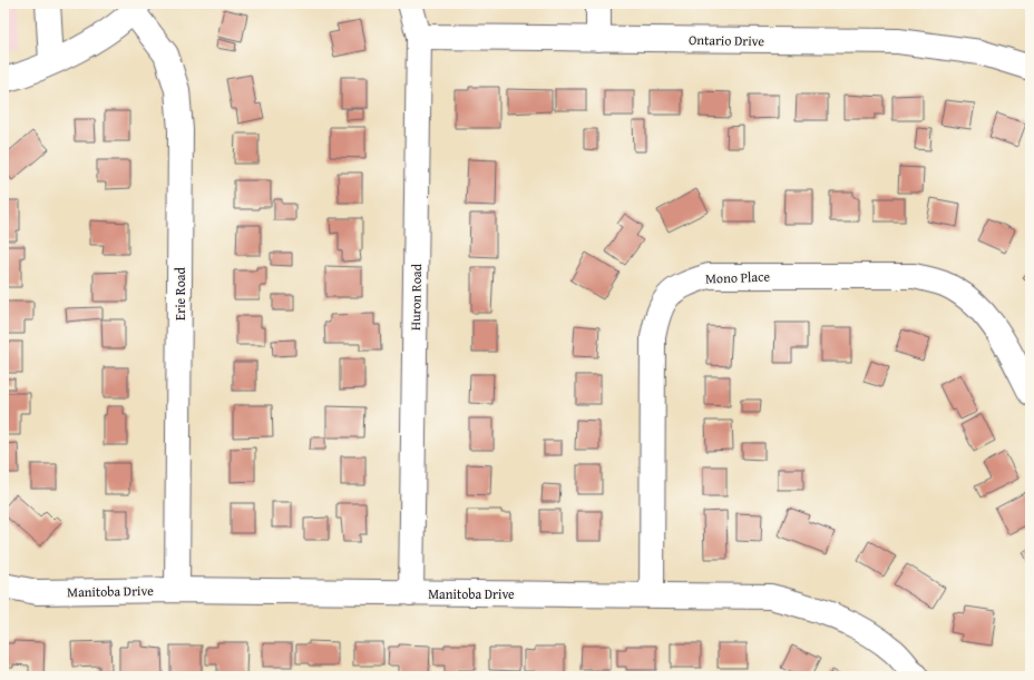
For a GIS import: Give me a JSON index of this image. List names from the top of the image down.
{
  "streets": {
    "street": [
      "Ontario Drive",
      "Mono Place",
      "Erie Road",
      "Huron Road",
      "Manitoba Drive"
    ]
  },
  "crossings": [
    ["Ontario Drive", "Huron Road"],
    ["Mono Place", "Manitoba Drive"],
    ["Erie Road", "Manitoba Drive"],
    ["Huron Road", "Manitoba Drive"]
  ]
}
